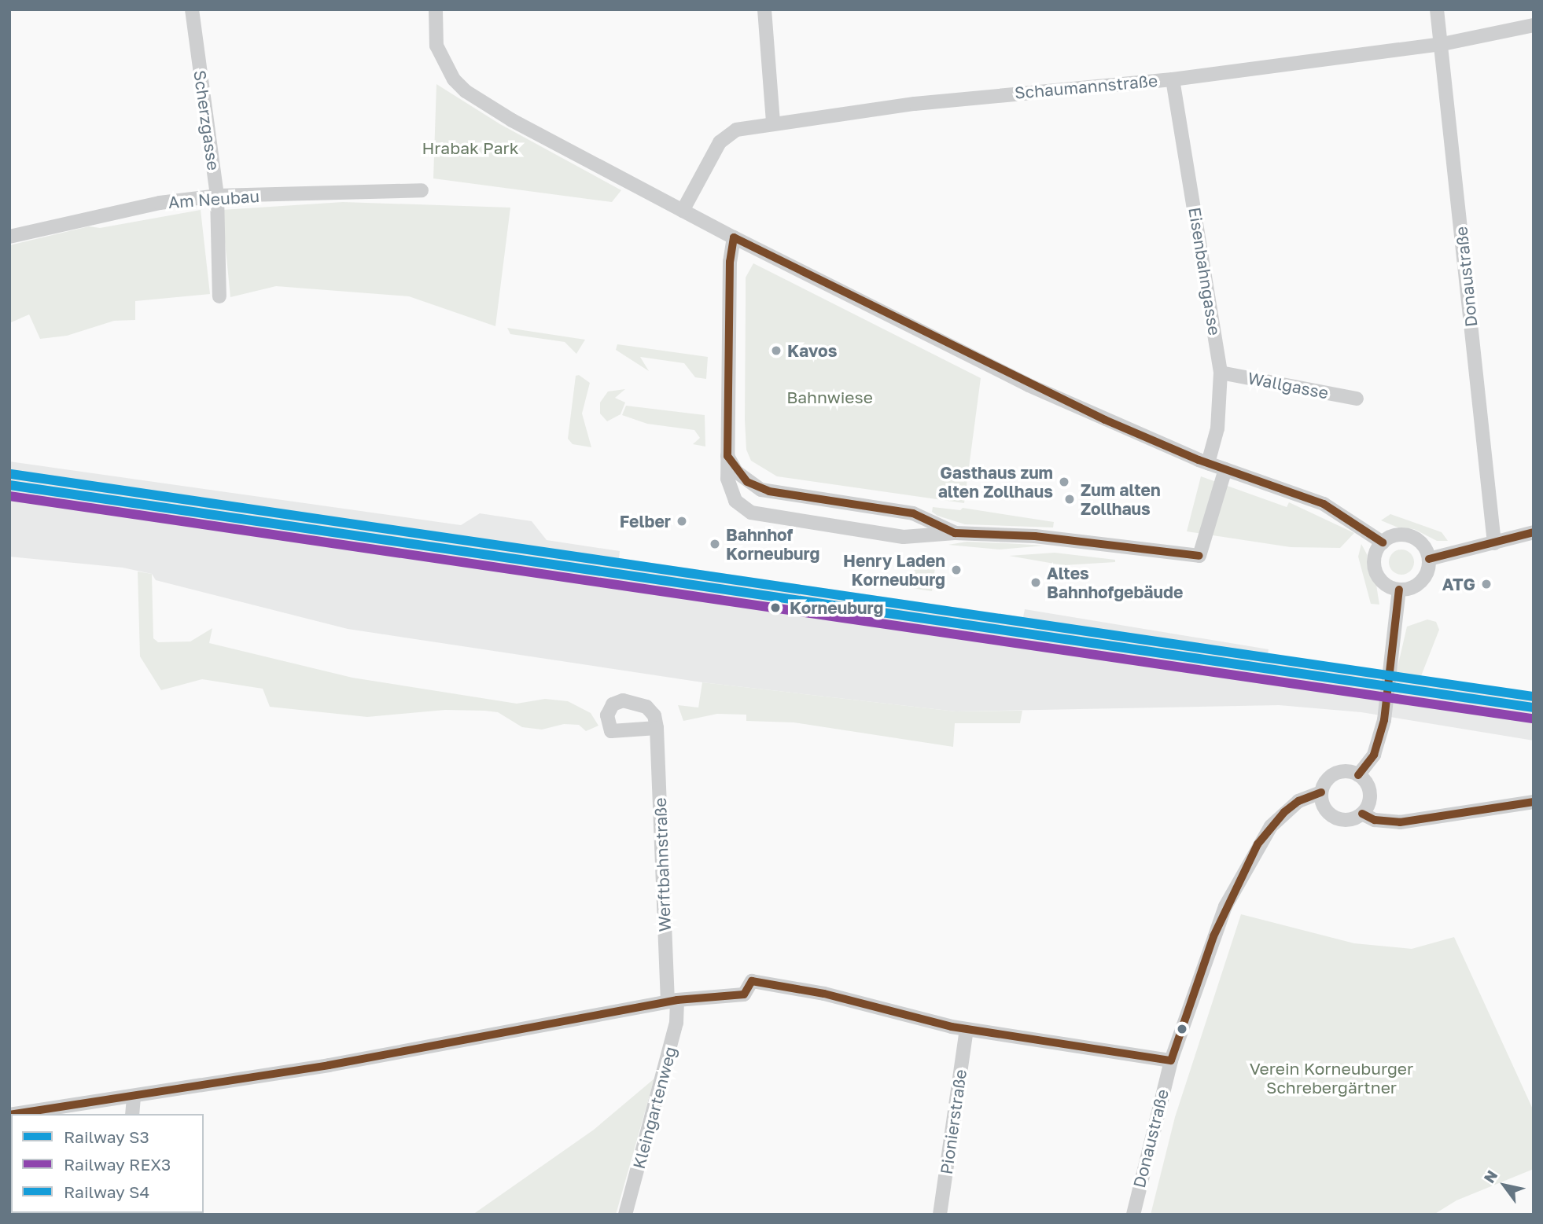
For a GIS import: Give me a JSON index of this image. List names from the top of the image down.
{
  "streets": {
    "street": [
      "Schaumannstraße",
      "Scherzgasse",
      "Am Neubau",
      "Eisenbahngasse",
      "Donaustraße",
      "Wallgasse",
      "Werftbahnstraße",
      "Kleingartenweg",
      "Pionierstraße"
    ]
  },
  "crossings": [
    ["Schaumannstraße", "Eisenbahngasse"],
    ["Schaumannstraße", "Donaustraße"],
    ["Scherzgasse", "Am Neubau"],
    ["Eisenbahngasse", "Wallgasse"],
    ["Werftbahnstraße", "Kleingartenweg"]
  ],
  "parks": ["Hrabak Park", "Bahnwiese", "Verein Korneuburger Schrebergärtner"],
  "places": [
    "Kavos",
    "Gasthaus zum alten Zollhaus",
    "Zum alten Zollhaus",
    "Felber",
    "Bahnhof Korneuburg",
    "Henry Laden Korneuburg",
    "Altes Bahnhofgebäude",
    "ATG",
    "Korneuburg"
  ],
  "lines": ["rail line S4", "rail line S3", "rail line REX3"],
  "legend": ["Railway S3", "Railway REX3", "Railway S4"],
  "north": "top left"
}
